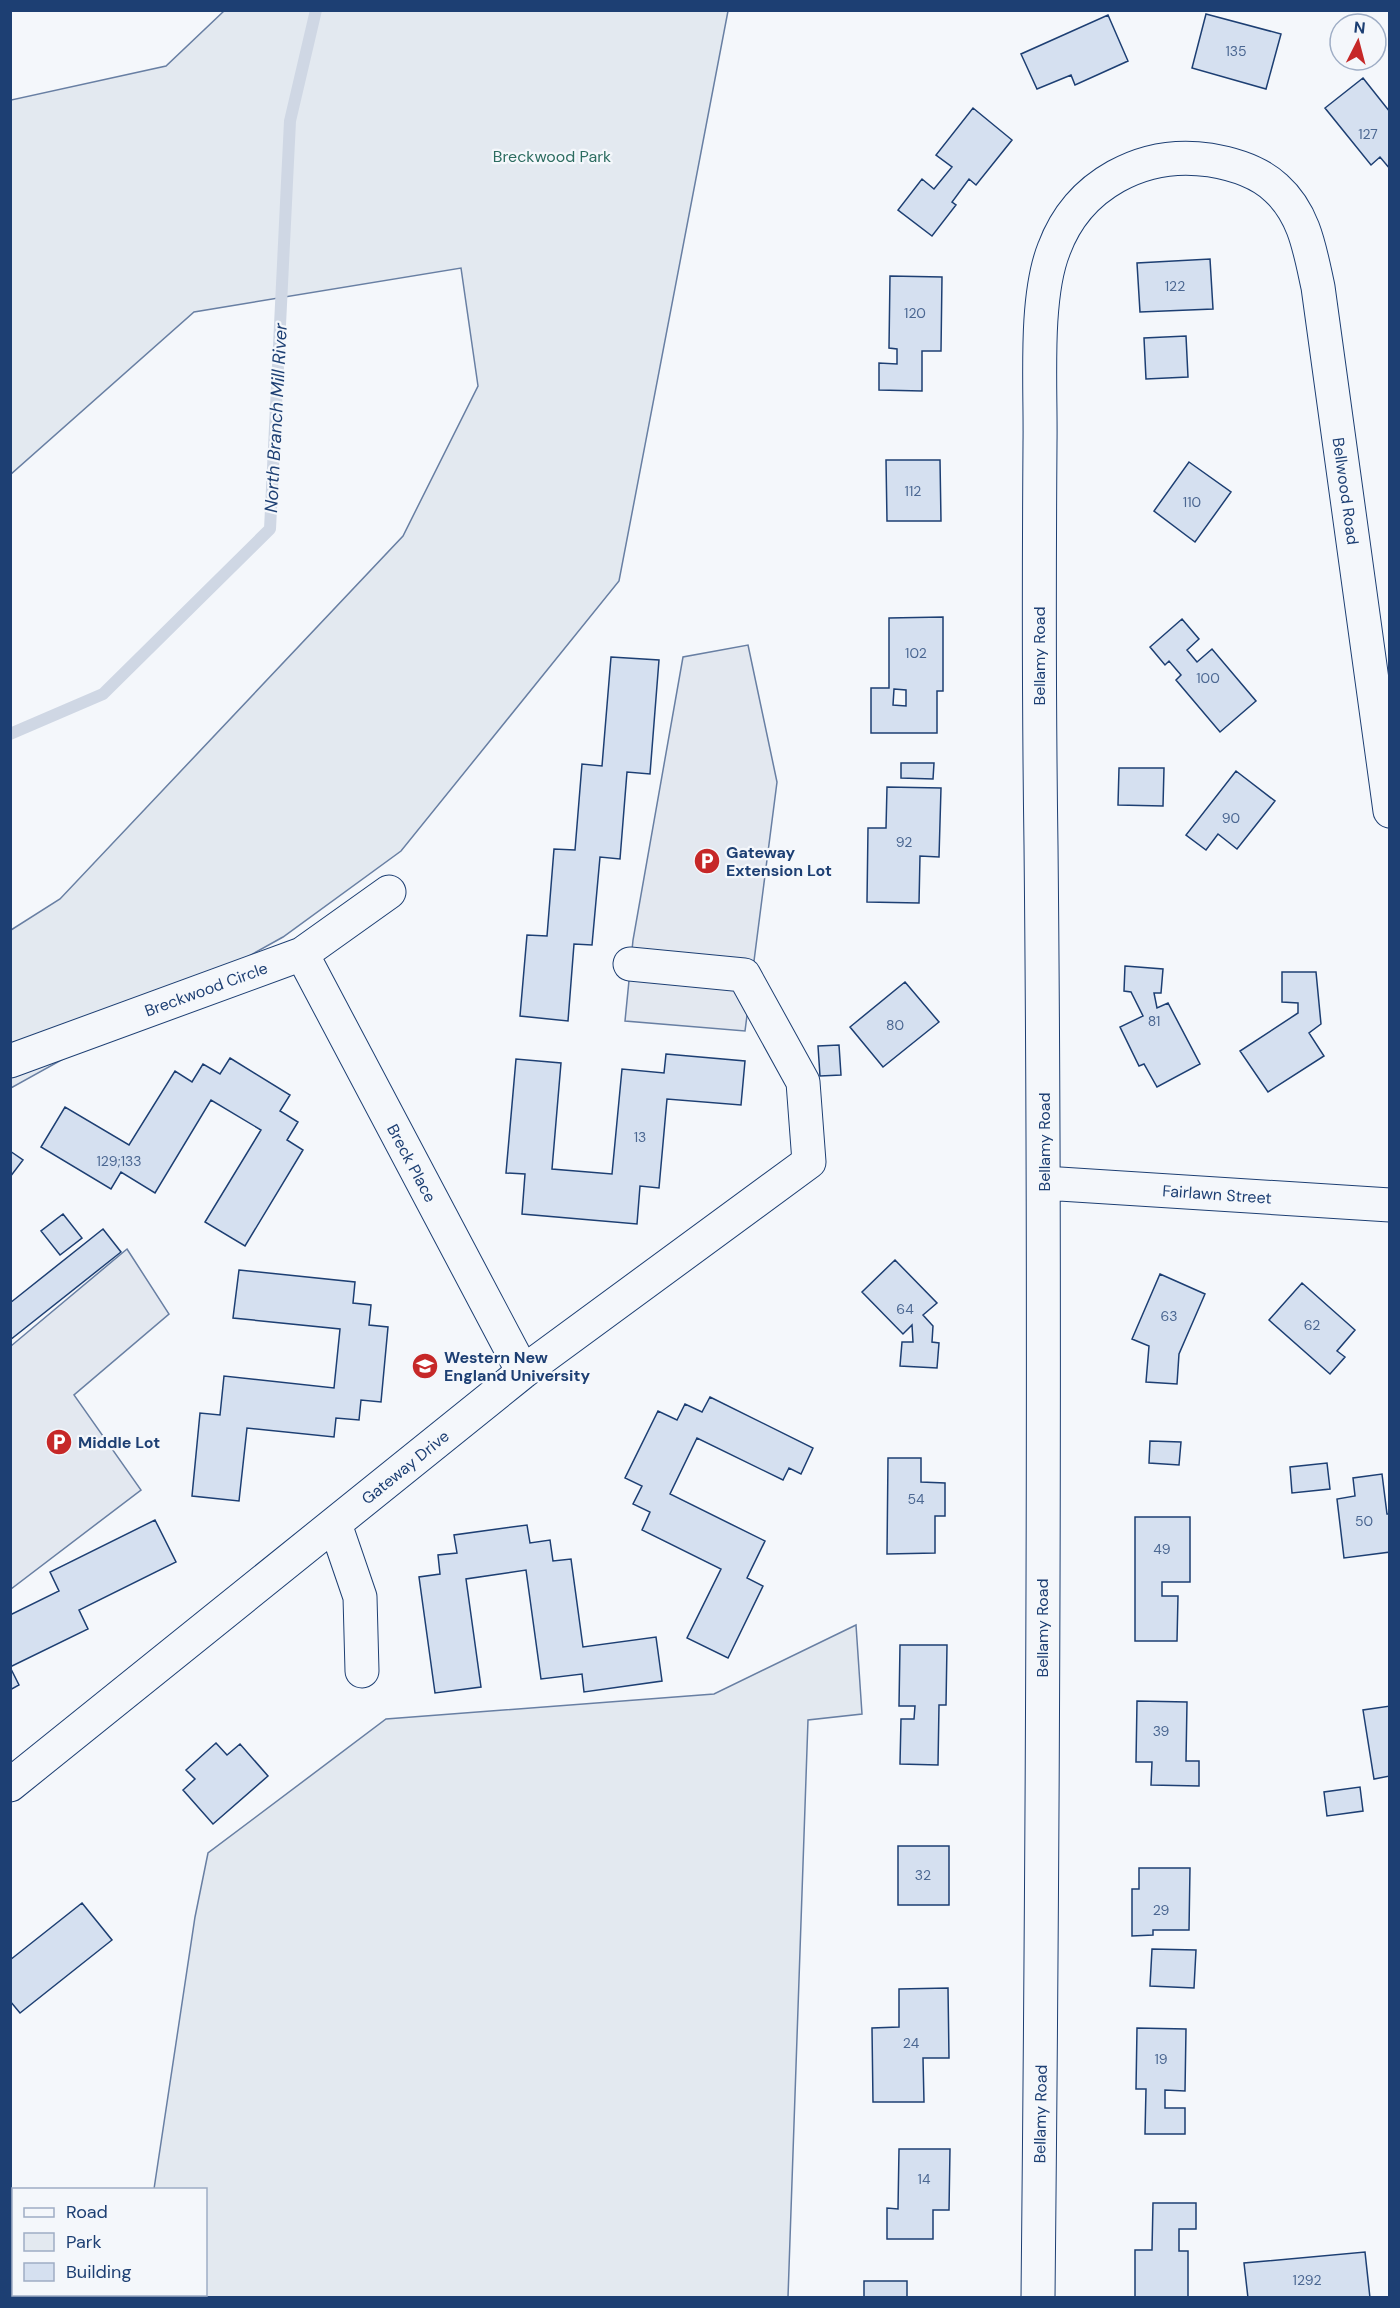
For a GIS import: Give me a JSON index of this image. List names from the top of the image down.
{
  "streets": {
    "street": [
      "Bellwood Road",
      "Bellamy Road",
      "Breckwood Circle",
      "Breck Place",
      "Fairlawn Street",
      "Gateway Drive"
    ]
  },
  "crossings": [
    ["Bellwood Road", "Bellamy Road"],
    ["Bellamy Road", "Fairlawn Street"],
    ["Breckwood Circle", "Breck Place"],
    ["Breck Place", "Gateway Drive"]
  ],
  "water": ["North Branch Mill River"],
  "parks": ["Breckwood Park"],
  "places": {
    "parking": ["Gateway Extension Lot", "Middle Lot"],
    "school or university": ["Western New England University"]
  },
  "house_numbers": [
    "135",
    "127",
    "122",
    "120",
    "112",
    "110",
    "102",
    "100",
    "90",
    "92",
    "81",
    "80",
    "13",
    "129;133",
    "64",
    "63",
    "62",
    "54",
    "50",
    "49",
    "39",
    "32",
    "29",
    "24",
    "19",
    "14",
    "1292"
  ],
  "legend": ["Road", "Park", "Building"],
  "north": "top"
}
